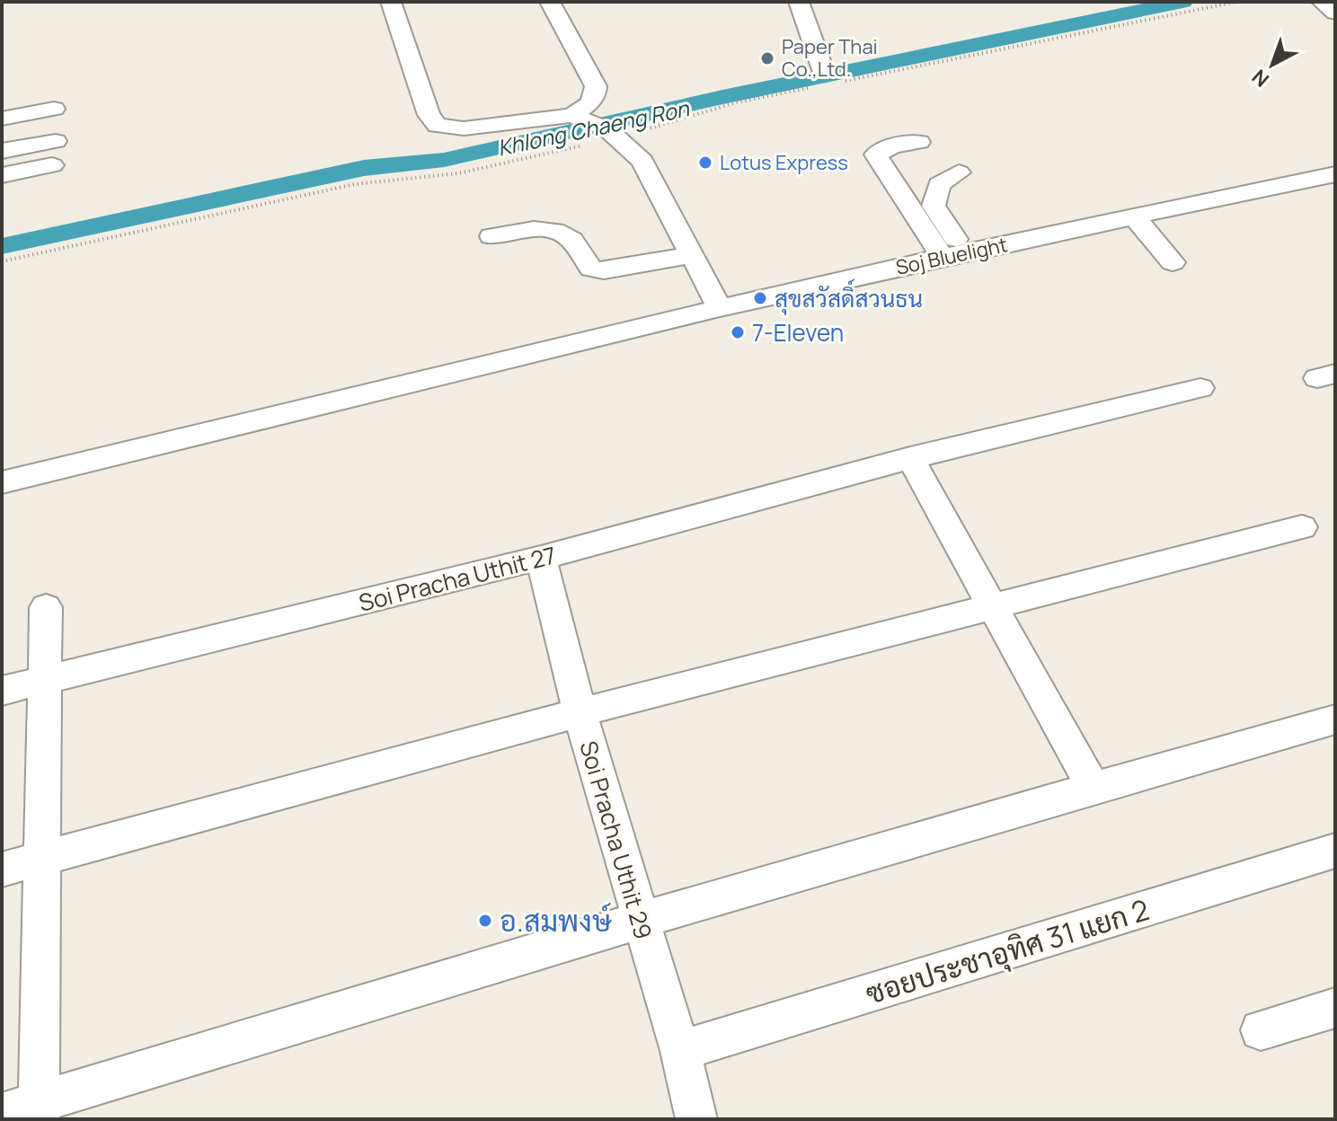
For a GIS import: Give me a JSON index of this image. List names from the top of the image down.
{
  "streets": {
    "street": [
      "Soj Bluelight",
      "Soi Pracha Uthit 27",
      "Soi Pracha Uthit 29",
      "ซอยประชาอุทิศ 31 แยก 2"
    ]
  },
  "crossings": [
    ["Soi Pracha Uthit 27", "Soi Pracha Uthit 29"],
    ["Soi Pracha Uthit 29", "ซอยประชาอุทิศ 31 แยก 2"]
  ],
  "water": ["Khlong Chaeng Ron"],
  "places": [
    "Paper Thai Co.,Ltd.",
    "Lotus Express",
    "สุขสวัสดิ์สวนธน",
    "7-Eleven",
    "อ.สมพงษ์"
  ],
  "north": "bottom left"
}
